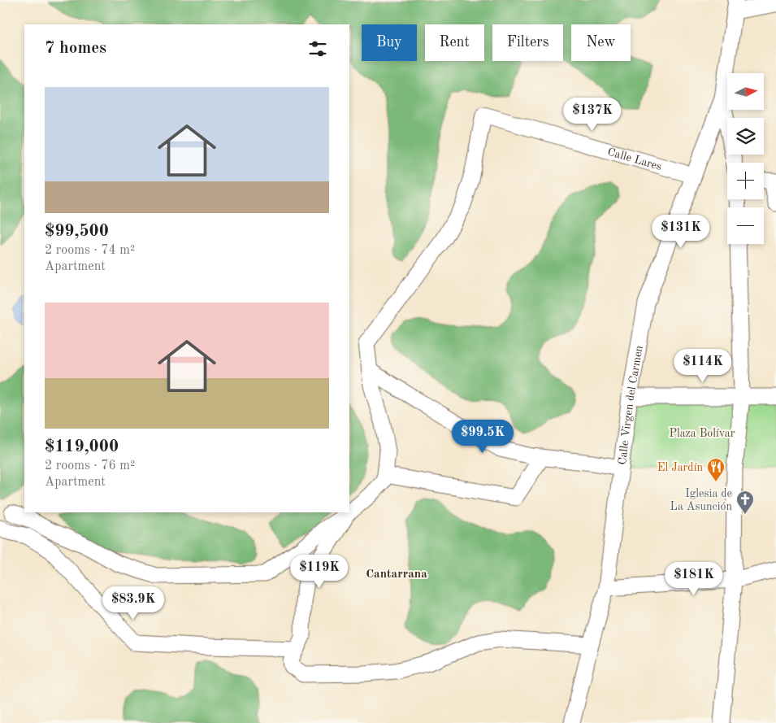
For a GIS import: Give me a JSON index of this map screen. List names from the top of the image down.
{
  "streets": {
    "street": ["Calle Lares", "Calle Virgen del Carmen"]
  },
  "crossings": [
    ["Calle Lares", "Calle Virgen del Carmen"]
  ],
  "districts": ["Cantarrana"],
  "parks": ["Plaza Bolívar"],
  "places": {
    "restaurant": ["El Jardín"],
    "church": ["Iglesia de La Asunción"]
  },
  "north": "right",
  "page": {
    "chip": [
      "Buy",
      "Rent",
      "Filters",
      "New"
    ],
    "heading": "7 homes",
    "map_buttons": ["+", "−"],
    "list": [
      {
        "name": "$99,500",
        "note": "2 rooms · 74 m² · Apartment"
      },
      {
        "name": "$119,000",
        "note": "2 rooms · 76 m² · Apartment"
      }
    ],
    "price": [
      "$137K",
      "$131K",
      "$114K",
      "$99.5K",
      "$119K",
      "$181K",
      "$83.9K"
    ]
  }
}
